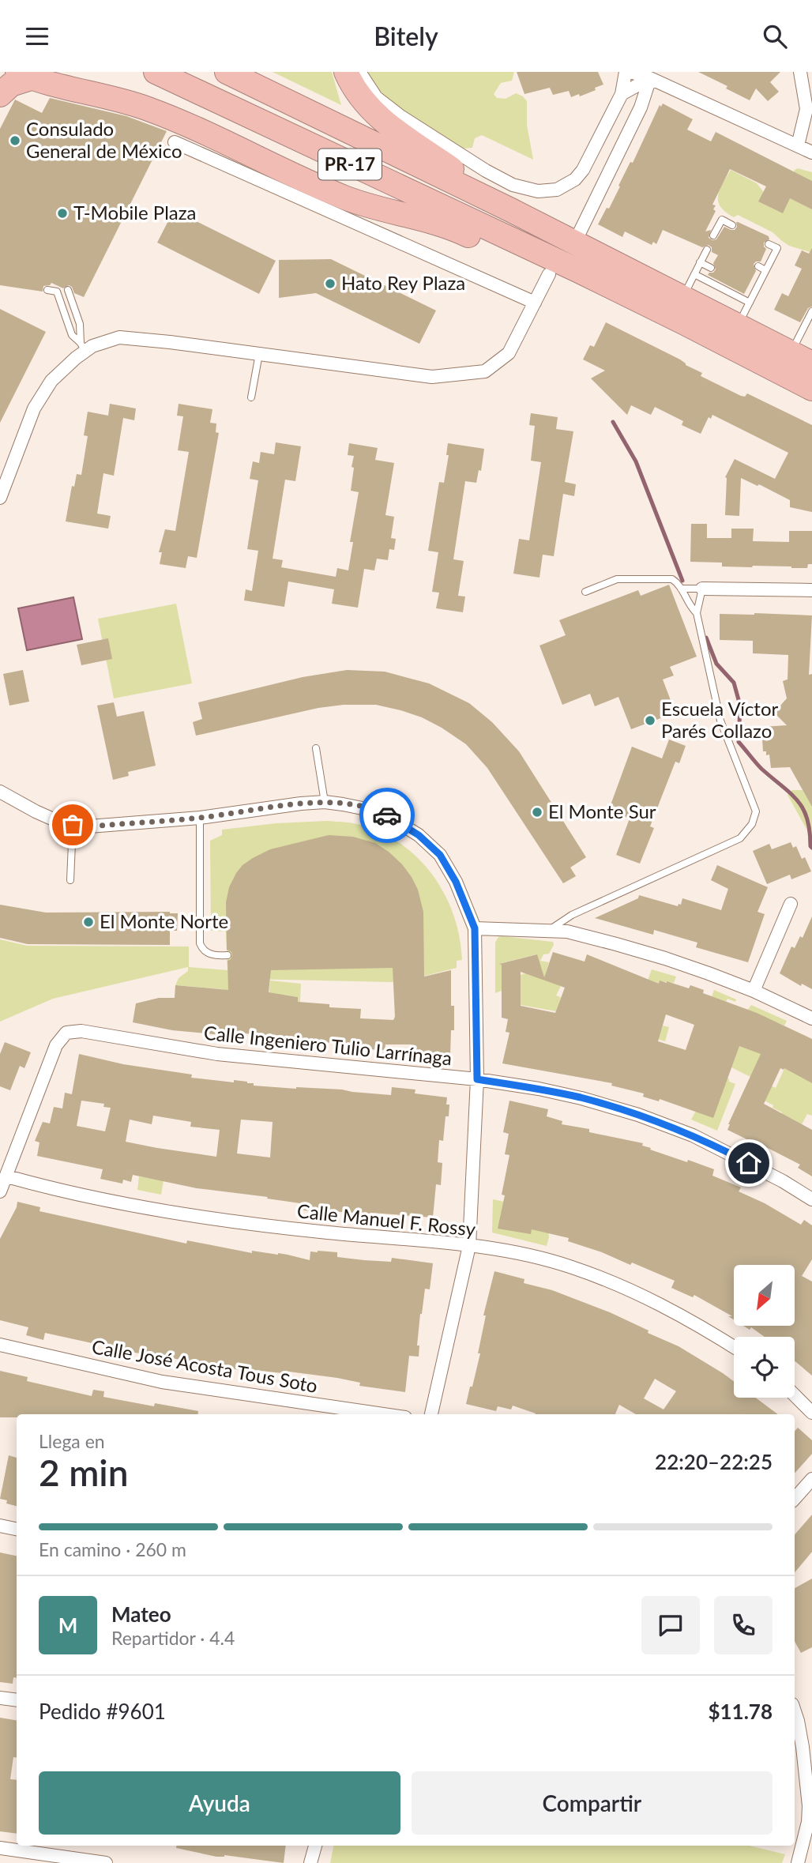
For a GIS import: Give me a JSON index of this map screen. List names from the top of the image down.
{
  "streets": {
    "highway": ["PR-17"],
    "street": ["Calle Ingeniero Tulio Larrínaga", "Calle Manuel F. Rossy", "Calle José Acosta Tous Soto"]
  },
  "crossings": [
    ["Calle Ingeniero Tulio Larrínaga", "Calle Manuel F. Rossy"]
  ],
  "places": [
    "Consulado General de México",
    "T-Mobile Plaza",
    "Hato Rey Plaza",
    "Escuela Víctor Parés Collazo",
    "El Monte Sur",
    "El Monte Norte"
  ],
  "north": "bottom left",
  "page": {
    "header": "Bitely",
    "heading": ["2 min", "Llega en", "22:20–22:25"],
    "panel": [
      "Mateo",
      "Repartidor · 4.4",
      "Pedido #9601",
      "$11.78"
    ],
    "bar": "En camino · 260 m",
    "round": "M",
    "buttons": ["Ayuda", "Compartir"]
  }
}
